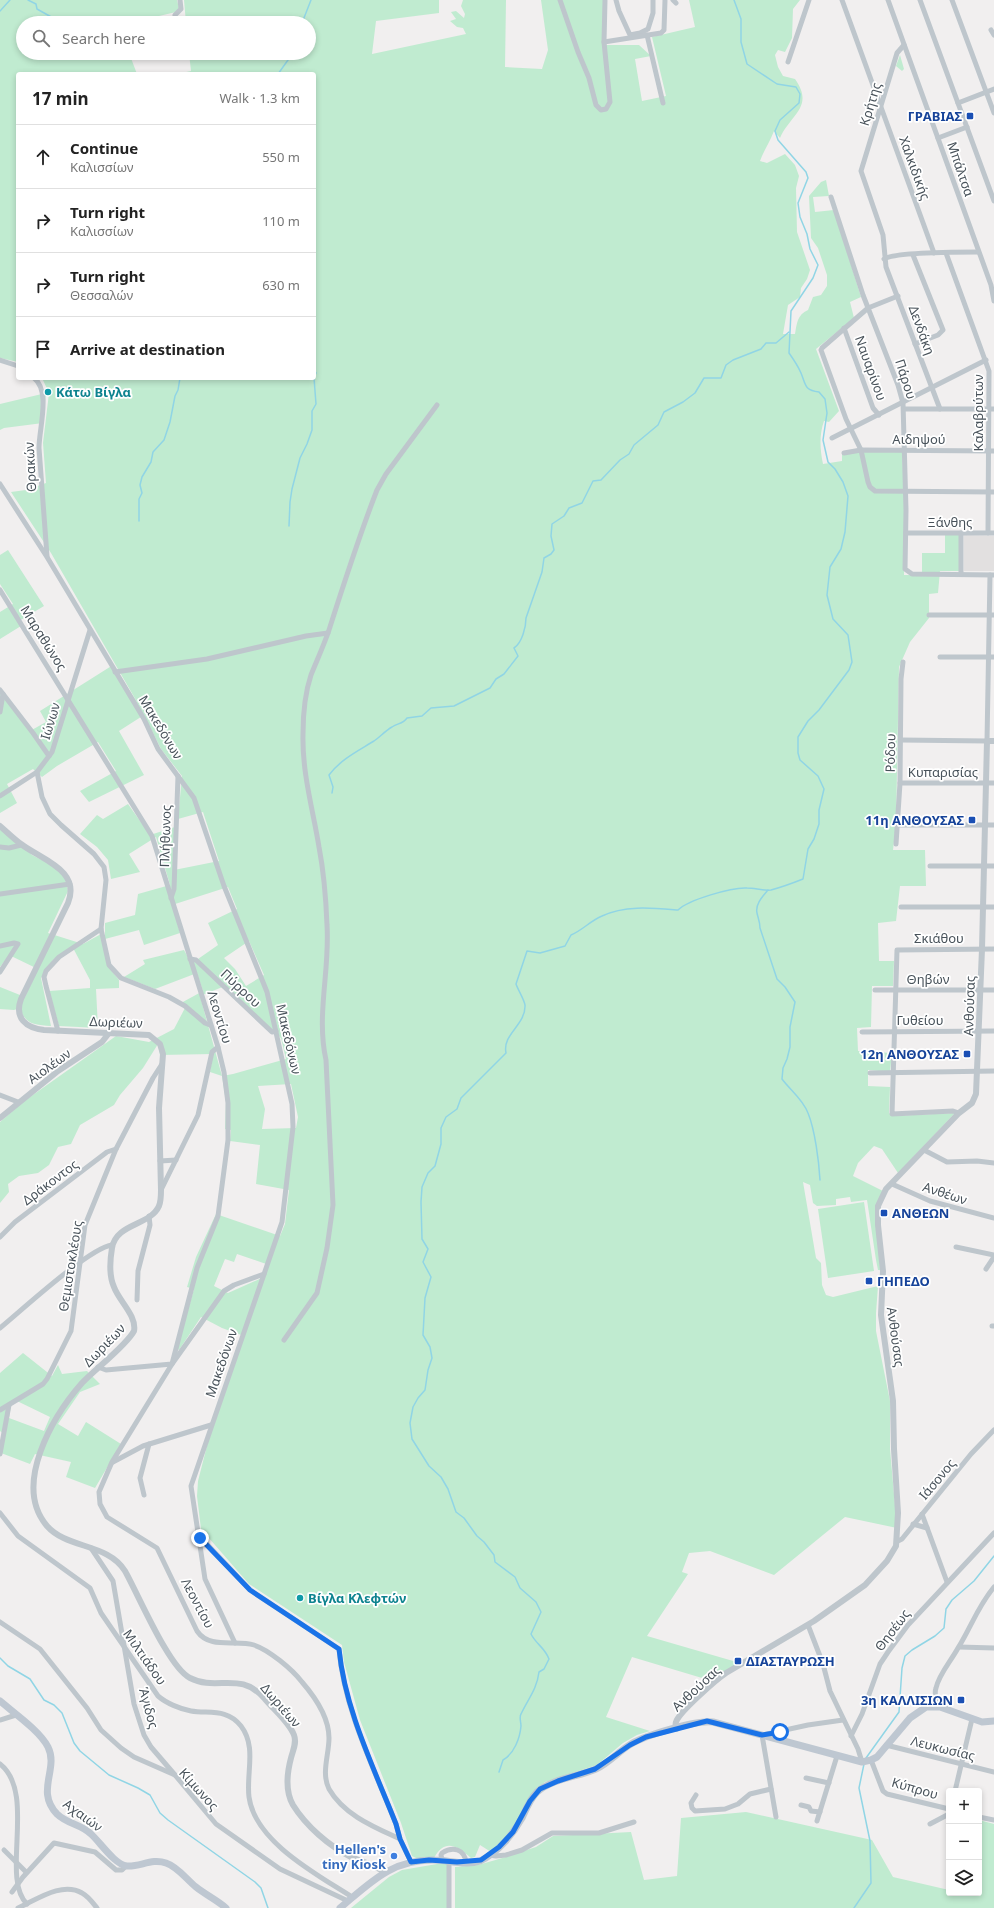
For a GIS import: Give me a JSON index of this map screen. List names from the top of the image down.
{
  "streets": {
    "main road": ["Αχαιών"],
    "street": [
      "Κρήτης",
      "Χαλκιδικής",
      "Μπάλτσα",
      "Δενδάκη",
      "Ναυαρίνου",
      "Πάρου",
      "Καλαβρύτων",
      "Αιδηψού",
      "Θρακών",
      "Ξάνθης",
      "Μαραθώνος",
      "Ιώνων",
      "Μακεδόνων",
      "Ρόδου",
      "Κυπαρισίας",
      "Πλήθωνος",
      "Σκιάθου",
      "Θηβών",
      "Πύρρου",
      "Ανθούσας",
      "Λεοντίου",
      "Γυθείου",
      "Δωριέων",
      "Αιολέων",
      "Δράκοντος",
      "Ανθέων",
      "Θεμιστοκλέους",
      "Ιάσονος",
      "Θησέως",
      "Μιλτιάδου",
      "Άγιδος",
      "Λευκωσίας",
      "Κύπρου",
      "Κίμωνος"
    ]
  },
  "crossings": [
    ["Κρήτης", "Χαλκιδικής"],
    ["Κρήτης", "Μπάλτσα"],
    ["Κρήτης", "Δενδάκη"],
    ["Πάρου", "Αιδηψού"],
    ["Πάρου", "Ξάνθης"],
    ["Καλαβρύτων", "Αιδηψού"],
    ["Καλαβρύτων", "Ξάνθης"],
    ["Θρακών", "Μακεδόνων"],
    ["Μαραθώνος", "Ιώνων"],
    ["Μαραθώνος", "Λεοντίου"],
    ["Ιώνων", "Μακεδόνων"],
    ["Ιώνων", "Λεοντίου"],
    ["Μακεδόνων", "Πλήθωνος"],
    ["Μακεδόνων", "Πύρρου"],
    ["Μακεδόνων", "Λεοντίου"],
    ["Ρόδου", "Κυπαρισίας"],
    ["Κυπαρισίας", "Ανθούσας"],
    ["Πλήθωνος", "Λεοντίου"],
    ["Σκιάθου", "Θηβών"],
    ["Σκιάθου", "Ανθούσας"],
    ["Θηβών", "Ανθούσας"],
    ["Πύρρου", "Λεοντίου"],
    ["Ανθούσας", "Γυθείου"],
    ["Ανθούσας", "Ανθέων"],
    ["Ανθούσας", "Ιάσονος"],
    ["Δωριέων", "Αιολέων"],
    ["Δωριέων", "Θεμιστοκλέους"],
    ["Δωριέων", "Άγιδος"],
    ["Δράκοντος", "Θεμιστοκλέους"],
    ["Μιλτιάδου", "Άγιδος"],
    ["Μιλτιάδου", "Κίμωνος"],
    ["Άγιδος", "Κίμωνος"]
  ],
  "places": {
    "transit": [
      "ΓΡΑΒΙΑΣ",
      "11η ΑΝΘΟΥΣΑΣ",
      "12η ΑΝΘΟΥΣΑΣ",
      "ΑΝΘΕΩΝ",
      "ΓΗΠΕΔΟ",
      "ΔΙΑΣΤΑΥΡΩΣΗ",
      "3η ΚΑΛΛΙΣΙΩΝ"
    ],
    "other": ["Κάτω Βίγλα", "Βίγλα Κλεφτών", "Hellen's tiny Kiosk"]
  },
  "page": {
    "search": "Search here",
    "heading": ["17 min", "Walk · 1.3 km"],
    "list": [
      ["Continue", "Καλισσίων", "550 m"],
      ["Turn right", "Καλισσίων", "110 m"],
      ["Turn right", "Θεσσαλών", "630 m"],
      "Arrive at destination"
    ],
    "map_buttons": ["+", "−"]
  }
}
